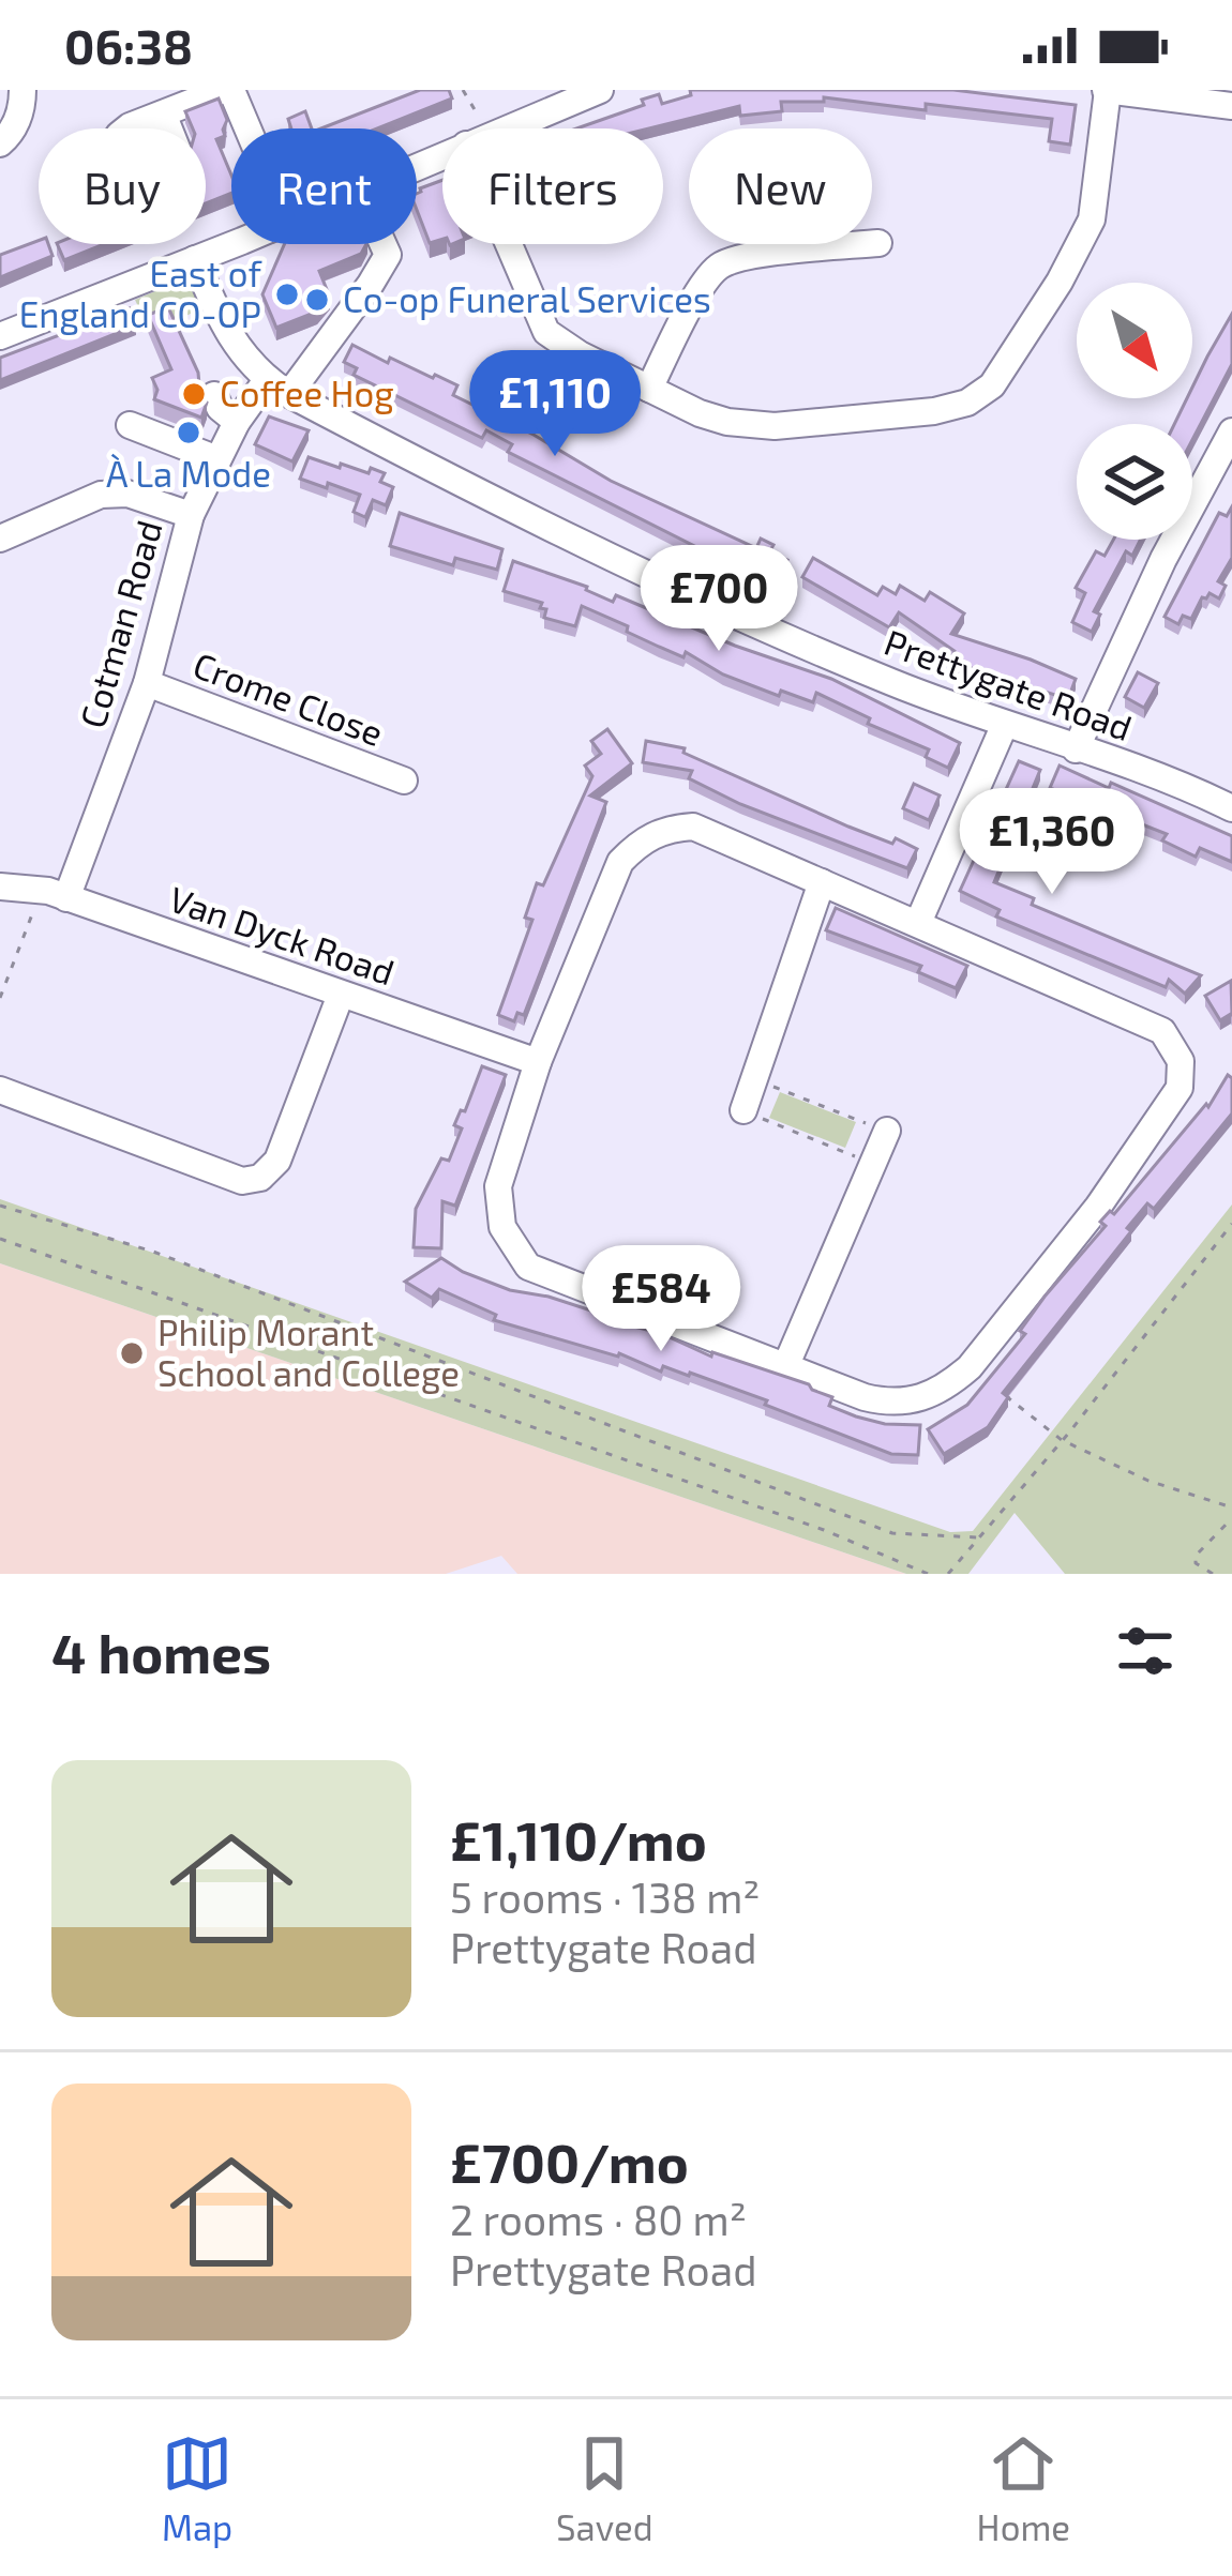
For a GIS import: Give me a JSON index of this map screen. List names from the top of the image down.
{
  "streets": {
    "street": [
      "Cotman Road",
      "Prettygate Road",
      "Crome Close",
      "Van Dyck Road"
    ]
  },
  "crossings": [
    ["Cotman Road", "Prettygate Road"],
    ["Cotman Road", "Crome Close"],
    ["Cotman Road", "Van Dyck Road"]
  ],
  "places": [
    "East of England CO-OP",
    "Co-op Funeral Services",
    "Coffee Hog",
    "À La Mode",
    "Philip Morant School and College"
  ],
  "north": "bottom right",
  "page": {
    "status": "06:38",
    "chip": [
      "Buy",
      "Rent",
      "Filters",
      "New"
    ],
    "price": [
      "£1,110",
      "£700",
      "£1,360",
      "£584"
    ],
    "heading": "4 homes",
    "list": [
      {
        "name": "£1,110/mo",
        "note": "5 rooms · 138 m² · Prettygate Road"
      },
      {
        "name": "£700/mo",
        "note": "2 rooms · 80 m² · Prettygate Road"
      }
    ],
    "tabs": ["Map", "Saved", "Home"]
  }
}
